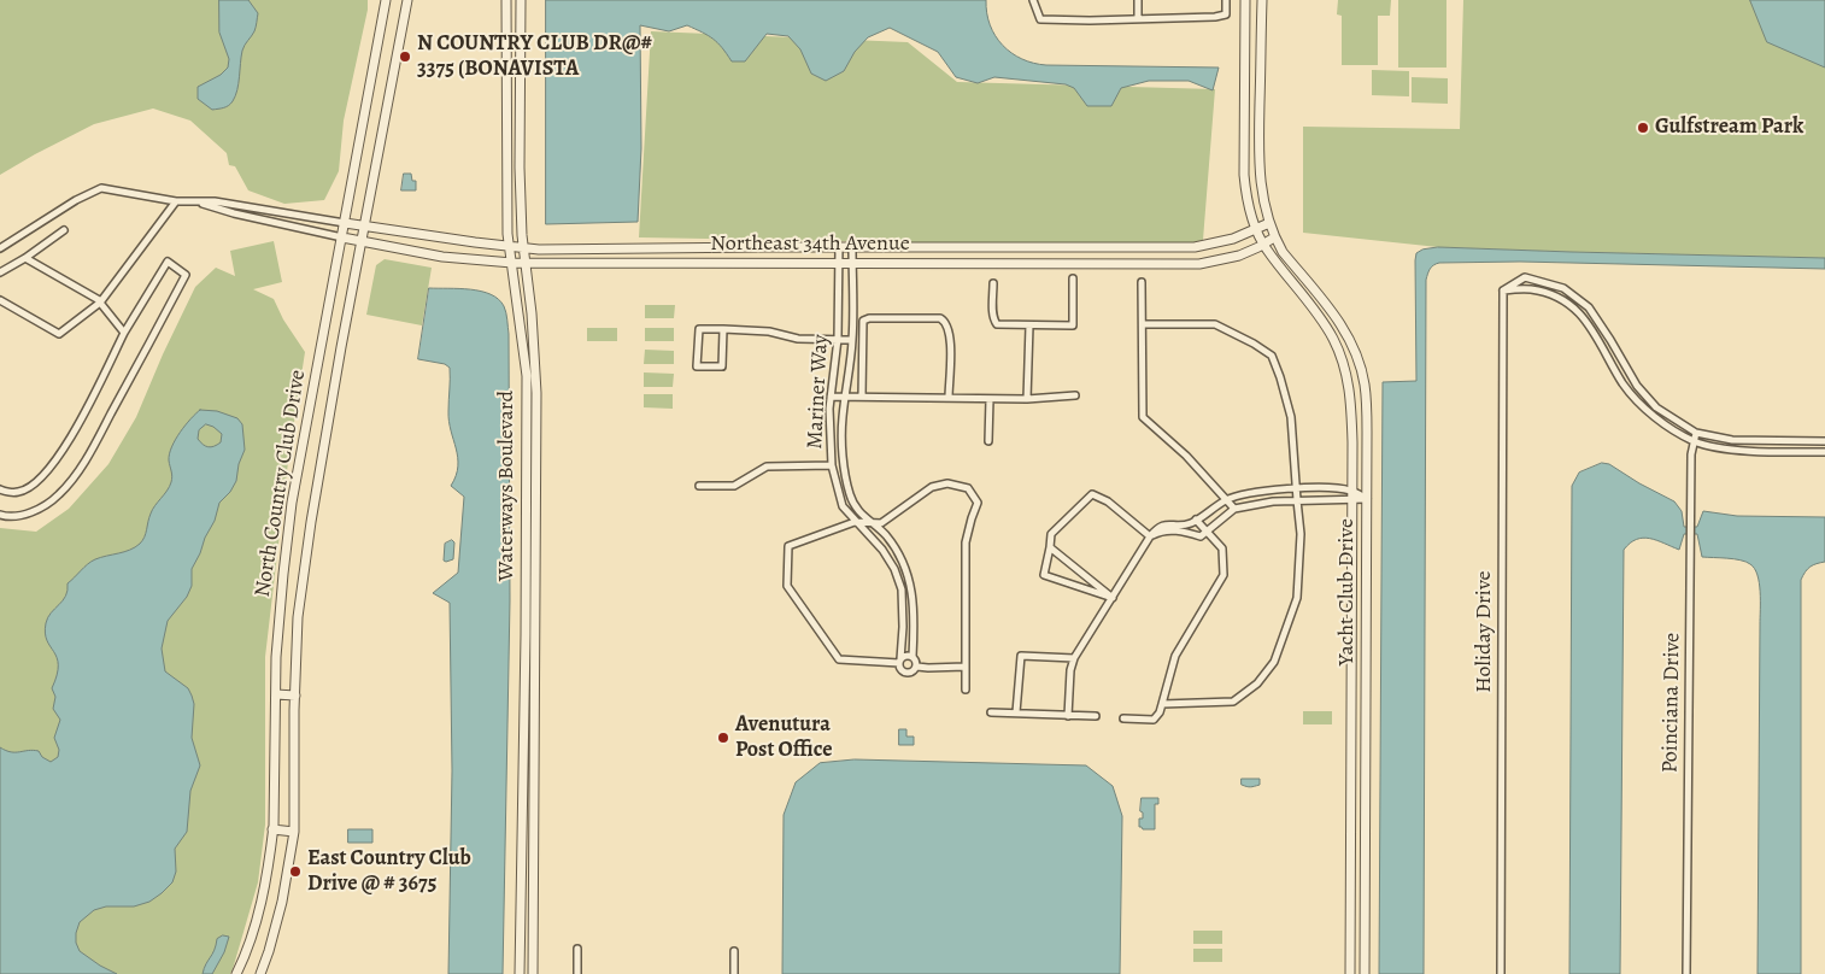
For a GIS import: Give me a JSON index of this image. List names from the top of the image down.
{
  "streets": {
    "street": [
      "Northeast 34th Avenue",
      "Mariner Way",
      "North Country Club Drive",
      "Waterways Boulevard",
      "Yacht Club Drive",
      "Holiday Drive",
      "Poinciana Drive"
    ]
  },
  "crossings": [
    ["Northeast 34th Avenue", "Mariner Way"],
    ["Northeast 34th Avenue", "North Country Club Drive"],
    ["Northeast 34th Avenue", "Waterways Boulevard"],
    ["Northeast 34th Avenue", "Yacht Club Drive"]
  ],
  "places": [
    "N COUNTRY CLUB DR@# 3375 (BONAVISTA",
    "Gulfstream Park",
    "Avenutura Post Office",
    "East Country Club Drive @ # 3675"
  ]
}
